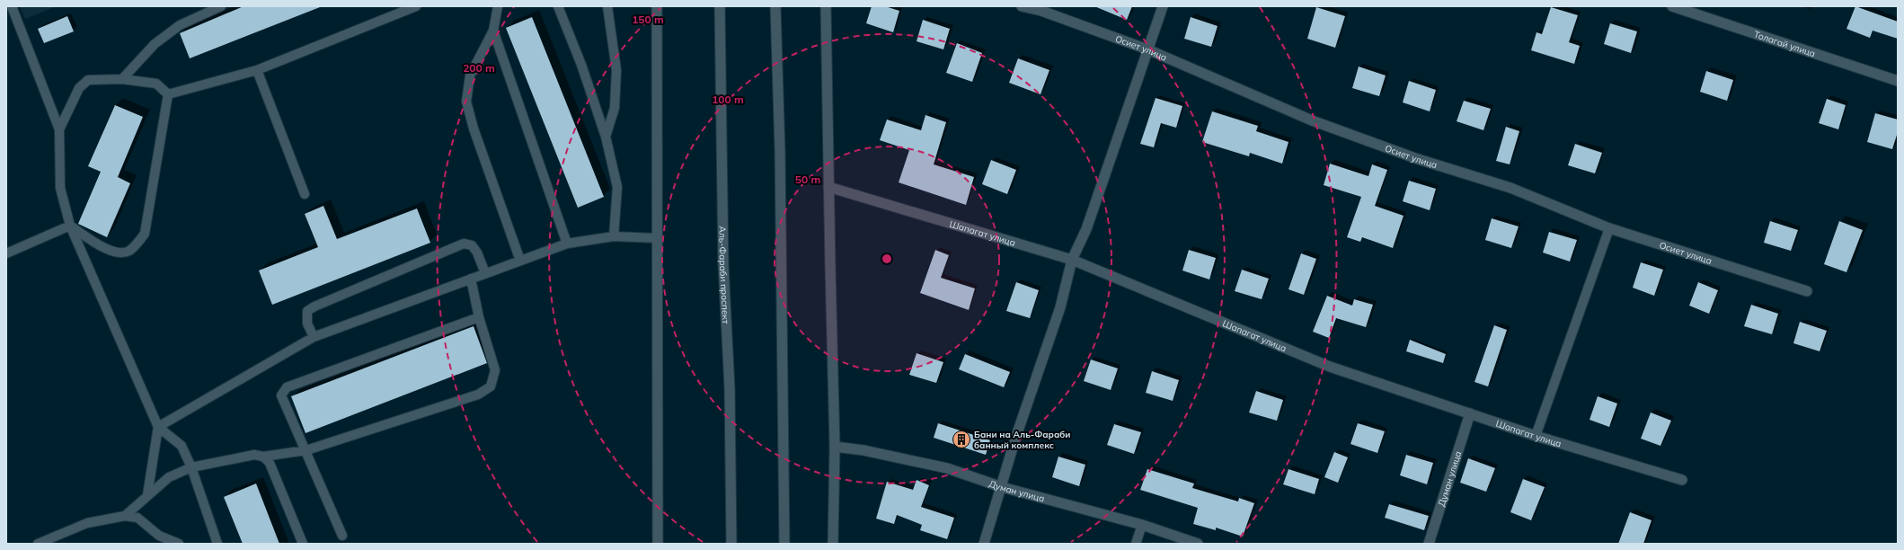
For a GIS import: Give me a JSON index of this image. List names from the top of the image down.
{
  "streets": {
    "street": [
      "Толагай улица",
      "Осиет улица",
      "Шапагат улица",
      "Аль-Фараби проспект",
      "Думан улица"
    ]
  },
  "crossings": [
    ["Шапагат улица", "Думан улица"]
  ],
  "places": {
    "building": ["Бани на Аль-Фараби банный комплекс"]
  },
  "rings": [
    "150 m",
    "200 m",
    "100 m",
    "50 m"
  ]
}
